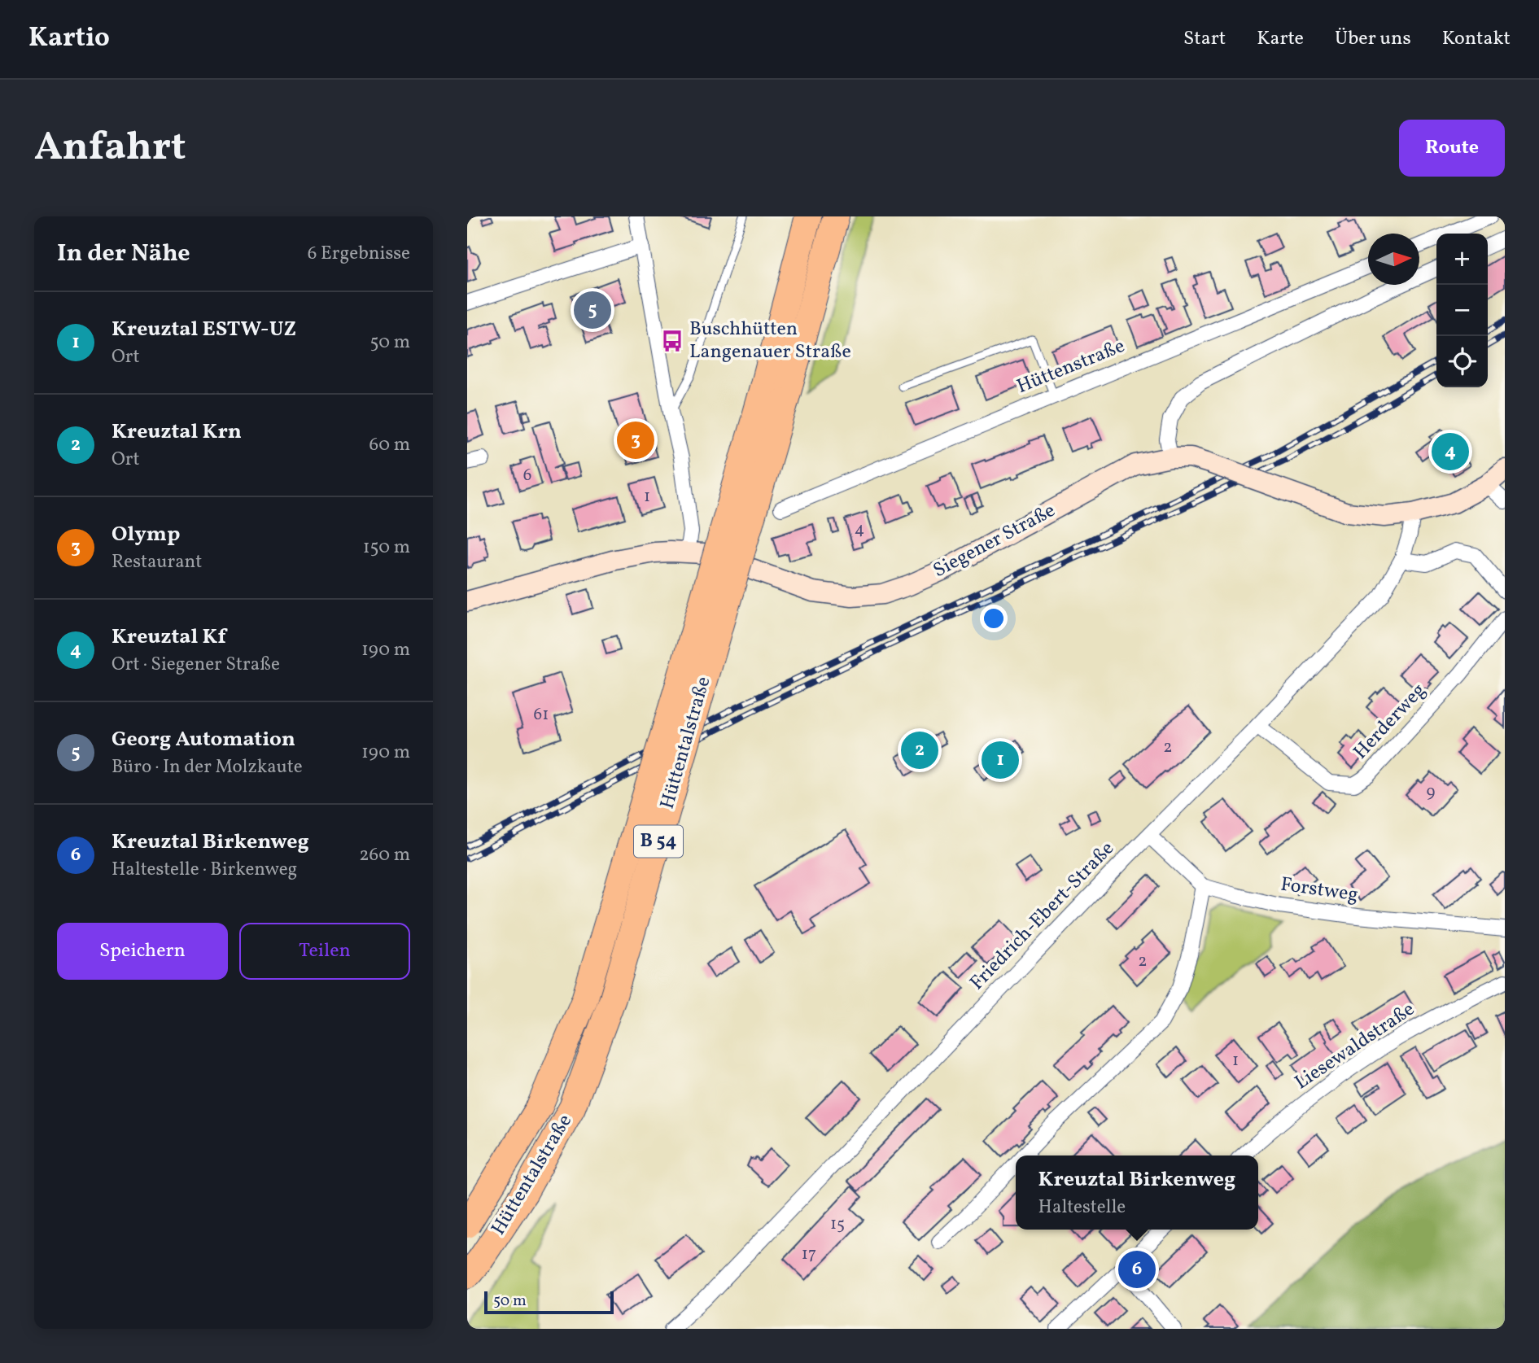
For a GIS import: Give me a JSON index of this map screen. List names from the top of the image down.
{
  "streets": {
    "highway": ["Hüttentalstraße", "B 54"],
    "main road": ["Siegener Straße"],
    "street": [
      "Hüttenstraße",
      "Herderweg",
      "Forstweg",
      "Friedrich-Ebert-Straße",
      "Liesewaldstraße"
    ]
  },
  "crossings": [
    ["Siegener Straße", "Friedrich-Ebert-Straße"],
    ["Herderweg", "Friedrich-Ebert-Straße"],
    ["Forstweg", "Friedrich-Ebert-Straße"]
  ],
  "places": {
    "bus stop": ["Buschhütten Langenauer Straße"]
  },
  "house_numbers": [
    "6",
    "1",
    "4",
    "61",
    "2",
    "9",
    "2",
    "1",
    "15",
    "17"
  ],
  "scale_bar": "50 m",
  "north": "right",
  "page": {
    "header": "Kartio",
    "nav": [
      "Start",
      "Karte",
      "Über uns",
      "Kontakt"
    ],
    "buttons": [
      "Route",
      ["Speichern", "Teilen"]
    ],
    "title": "Anfahrt",
    "heading": ["In der Nähe", "6 Ergebnisse"],
    "map_buttons": ["+", "−"],
    "pins": [
      "5",
      "3",
      "4",
      "2",
      "1",
      "6"
    ],
    "list": [
      {
        "mark": "1",
        "name": "Kreuztal ESTW-UZ",
        "note": "Ort",
        "value": "50 m"
      },
      {
        "mark": "2",
        "name": "Kreuztal Krn",
        "note": "Ort",
        "value": "60 m"
      },
      {
        "mark": "3",
        "name": "Olymp",
        "note": "Restaurant",
        "value": "150 m"
      },
      {
        "mark": "4",
        "name": "Kreuztal Kf",
        "note": "Ort · Siegener Straße",
        "value": "190 m"
      },
      {
        "mark": "5",
        "name": "Georg Automation",
        "note": "Büro · In der Molzkaute",
        "value": "190 m"
      },
      {
        "mark": "6",
        "name": "Kreuztal Birkenweg",
        "note": "Haltestelle · Birkenweg",
        "value": "260 m"
      }
    ],
    "popup": ["Kreuztal Birkenweg", "Haltestelle"],
    "scale": "50 m"
  }
}
